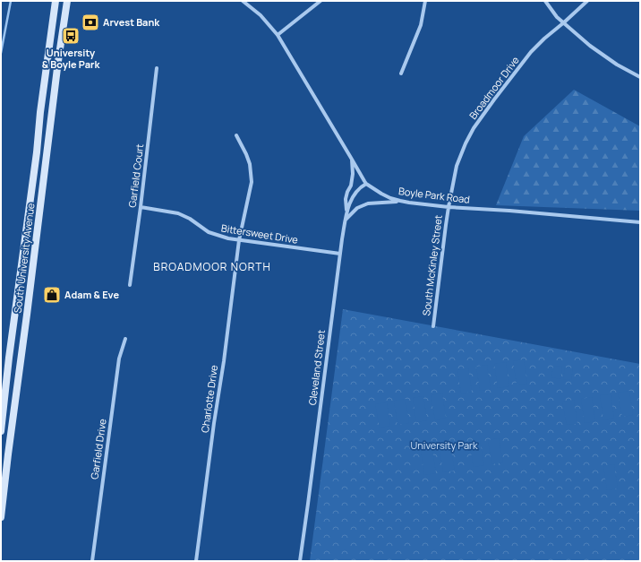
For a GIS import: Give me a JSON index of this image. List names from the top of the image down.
{
  "streets": {
    "main road": ["South University Avenue"],
    "street": [
      "Broadmoor Drive",
      "Garfield Court",
      "Boyle Park Road",
      "Bittersweet Drive",
      "South McKinley Street",
      "Cleveland Street",
      "Charlotte Drive",
      "Garfield Drive"
    ]
  },
  "crossings": [
    ["Broadmoor Drive", "Boyle Park Road"],
    ["Broadmoor Drive", "South McKinley Street"],
    ["Garfield Court", "Bittersweet Drive"],
    ["Boyle Park Road", "South McKinley Street"],
    ["Boyle Park Road", "Cleveland Street"],
    ["Bittersweet Drive", "Cleveland Street"],
    ["Bittersweet Drive", "Charlotte Drive"]
  ],
  "districts": ["BROADMOOR NORTH"],
  "parks": ["University Park"],
  "places": {
    "bank": ["Arvest Bank"],
    "bus stop": ["University & Boyle Park"],
    "shop": ["Adam & Eve"]
  }
}
